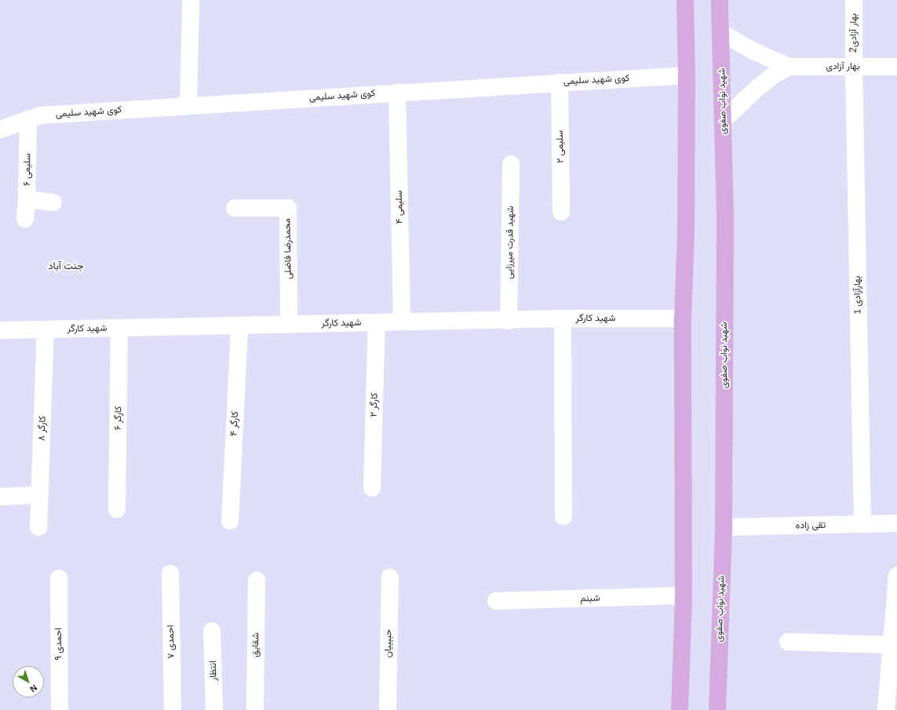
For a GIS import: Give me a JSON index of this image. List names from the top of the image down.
{
  "streets": {
    "main road": ["شهید نواب صفوی"],
    "street": [
      "بهار آزادی2",
      "بهار آزادی",
      "کوی شهید سلیمی",
      "سلیمی ۲",
      "سلیمی ۶",
      "سلیمی ۴",
      "شهید قدرت میرزایی",
      "محمدرضا فاضلی",
      "بهارآزادی 1",
      "شهید کارگر",
      "کارگر ۲",
      "کارگر ۶",
      "کارگر ۴",
      "کارگر ۸",
      "تقی زاده",
      "شبنم",
      "احمدی ۷",
      "حبیبیان",
      "احمدی ۹",
      "شقایق",
      "انتظار"
    ]
  },
  "crossings": [
    ["بهار آزادی2", "بهار آزادی"],
    ["بهار آزادی2", "بهارآزادی 1"],
    ["بهار آزادی", "شهید نواب صفوی"],
    ["بهار آزادی", "بهارآزادی 1"],
    ["کوی شهید سلیمی", "سلیمی ۲"],
    ["کوی شهید سلیمی", "سلیمی ۶"],
    ["کوی شهید سلیمی", "سلیمی ۴"],
    ["شهید نواب صفوی", "تقی زاده"],
    ["سلیمی ۴", "شهید کارگر"],
    ["شهید قدرت میرزایی", "شهید کارگر"],
    ["محمدرضا فاضلی", "شهید کارگر"],
    ["بهارآزادی 1", "تقی زاده"],
    ["شهید کارگر", "کارگر ۲"],
    ["شهید کارگر", "کارگر ۶"],
    ["شهید کارگر", "کارگر ۴"],
    ["شهید کارگر", "کارگر ۸"]
  ],
  "districts": ["جنت آباد"],
  "north": "bottom right"
}
